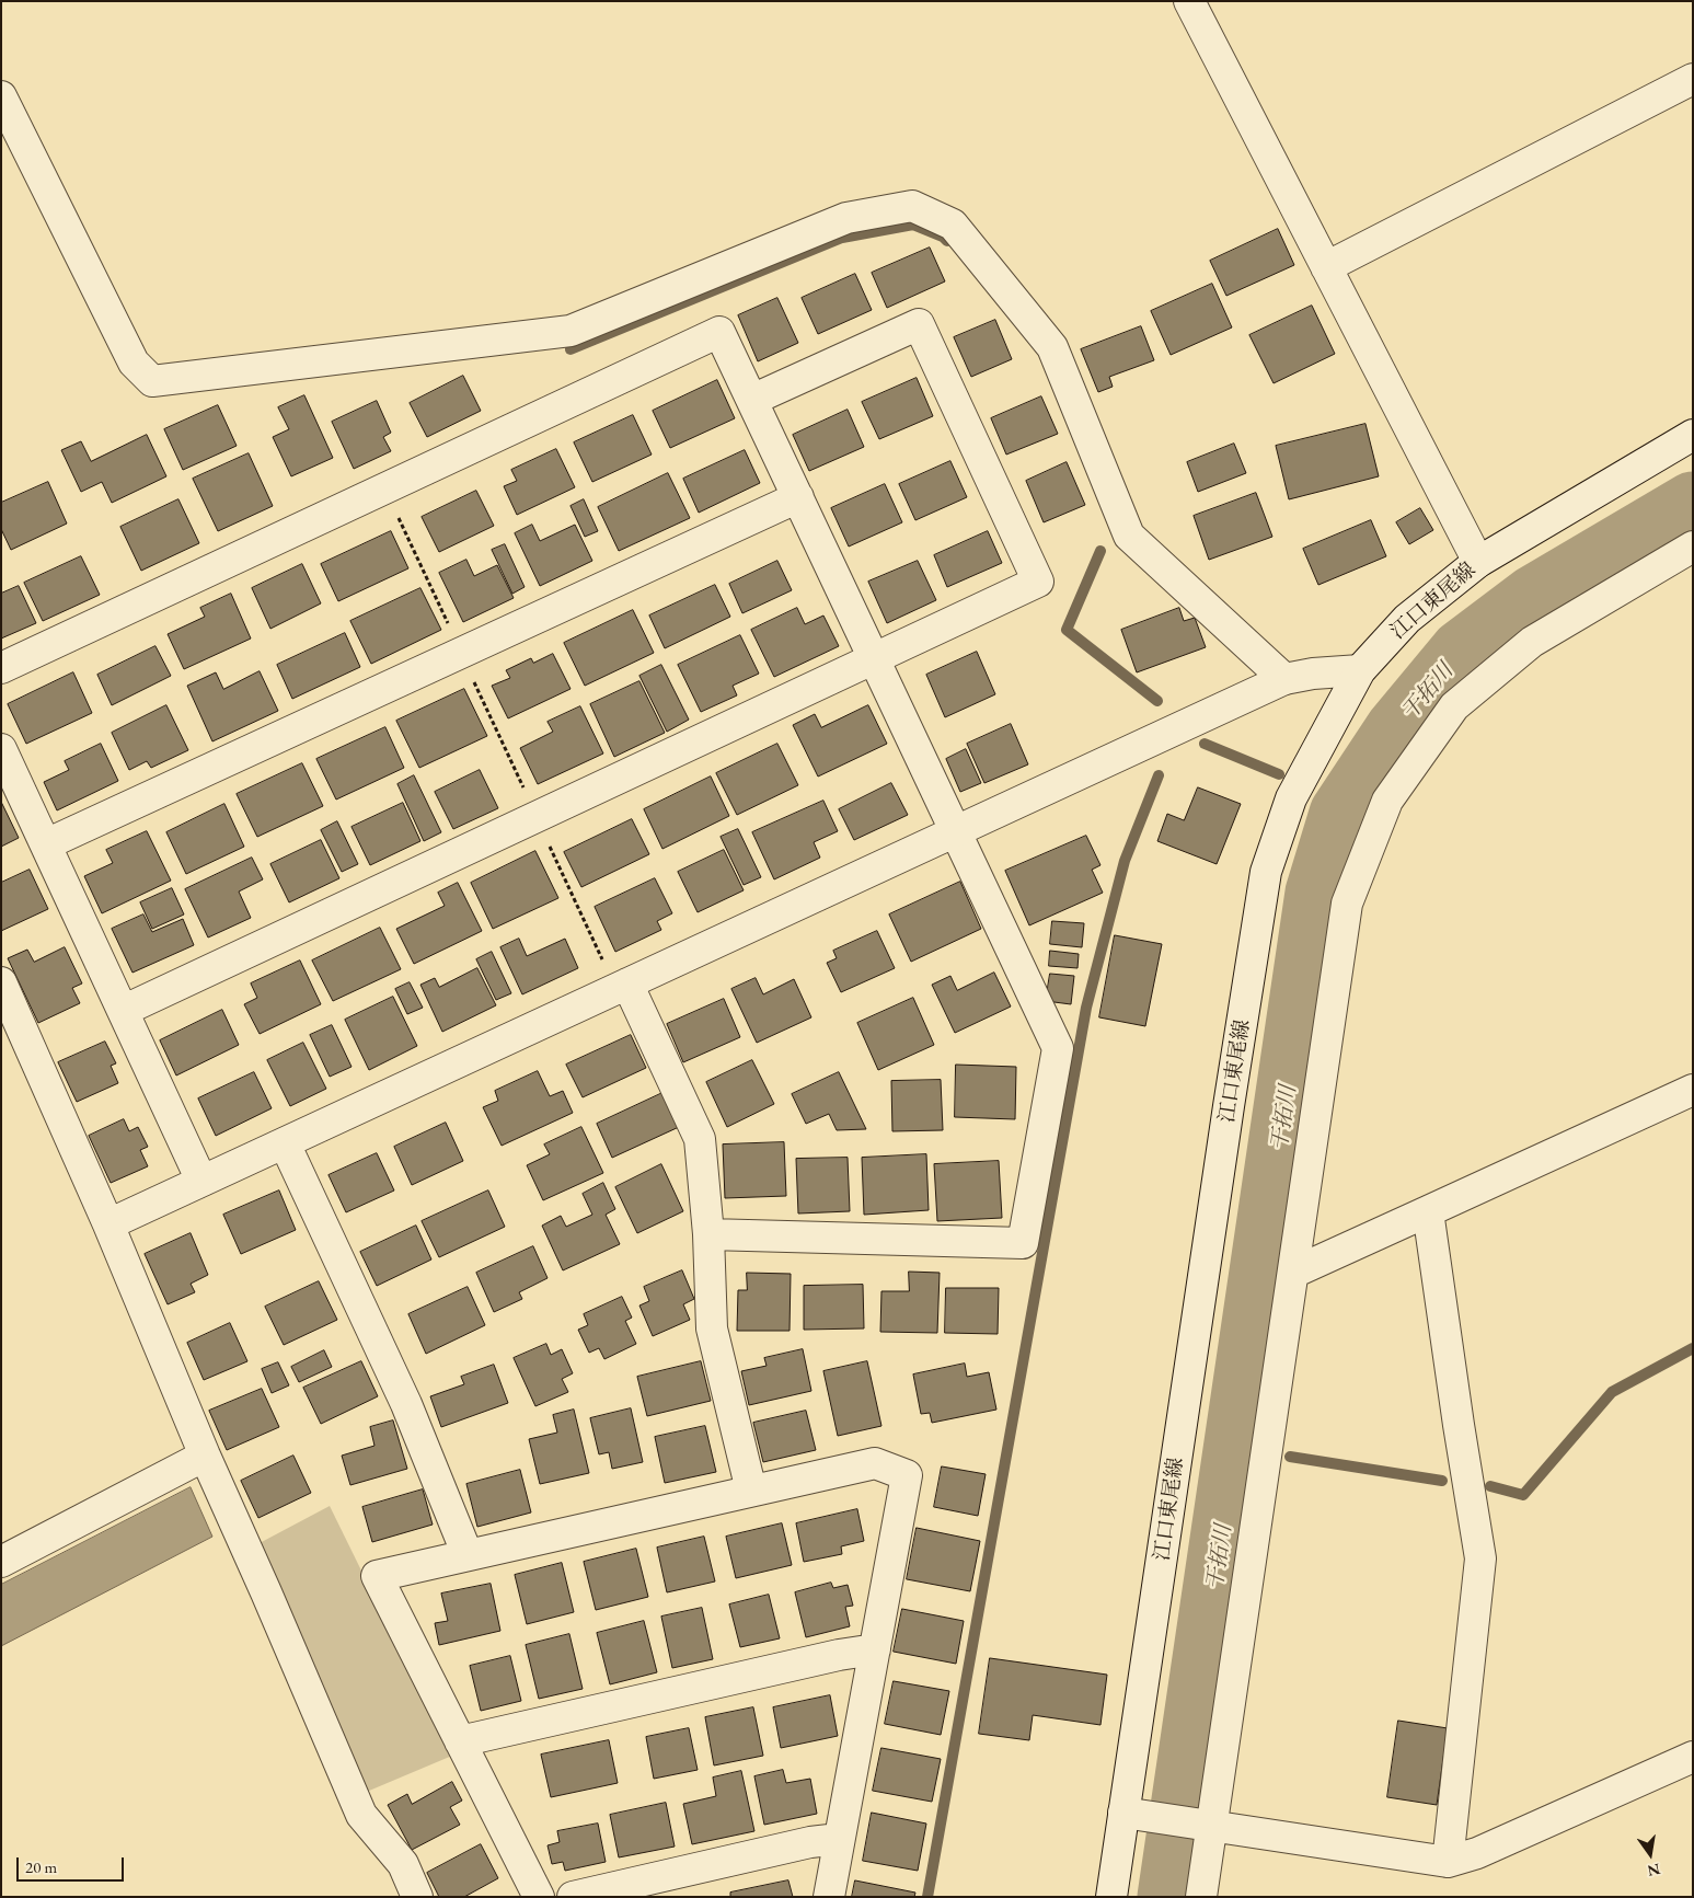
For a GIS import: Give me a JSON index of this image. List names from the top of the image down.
{
  "streets": {
    "street": ["江口東尾線"]
  },
  "water": ["干拓川"],
  "scale_bar": "20 m",
  "north": "bottom"
}
